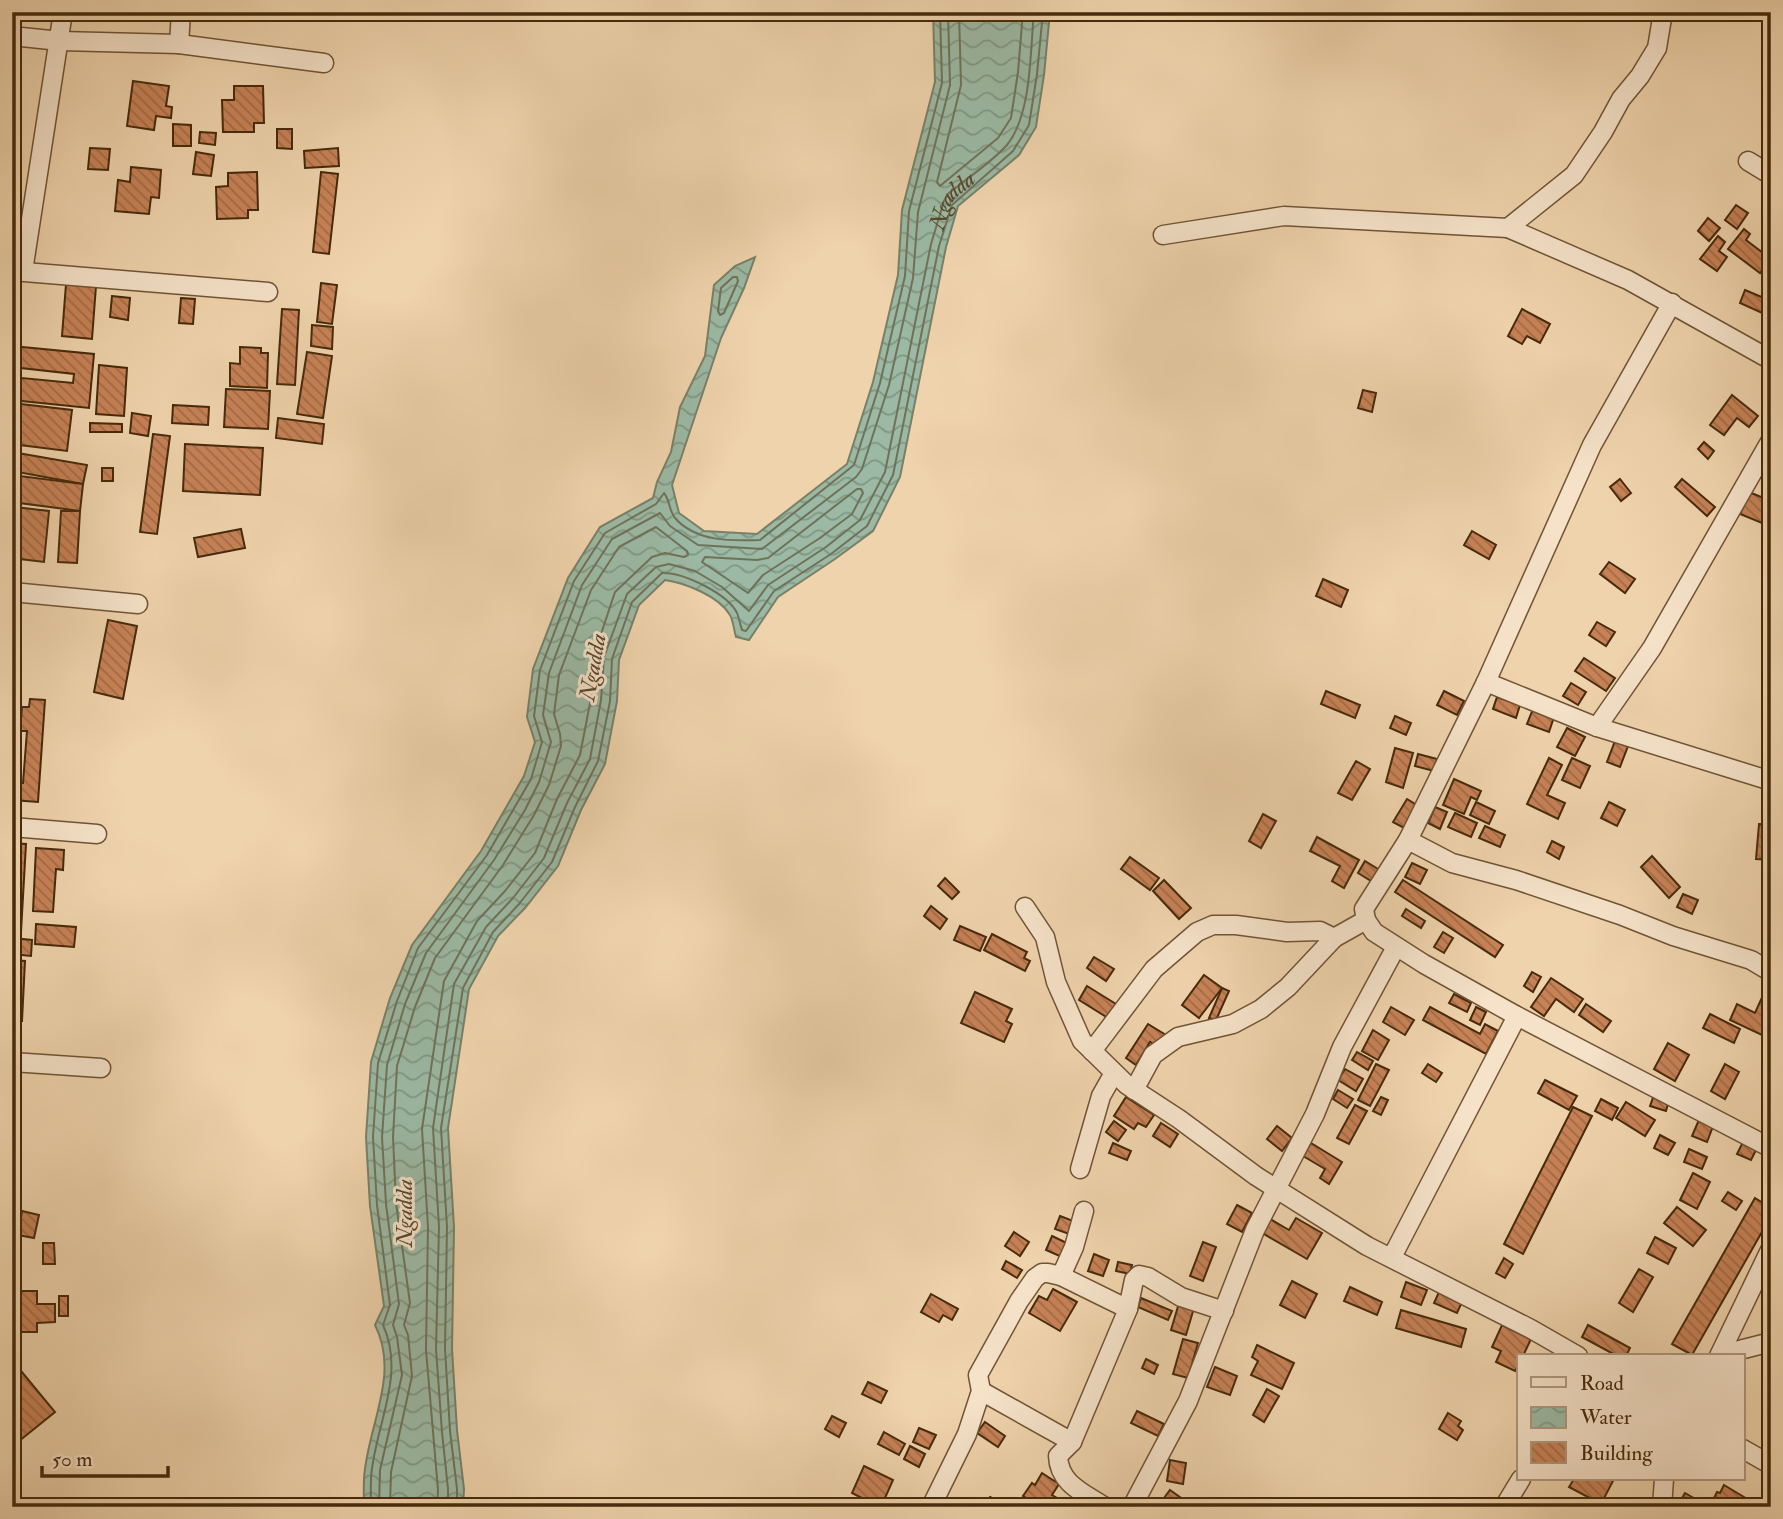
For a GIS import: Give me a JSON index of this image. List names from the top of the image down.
{
  "water": ["Ngadda"],
  "legend": ["Road", "Water", "Building"],
  "scale_bar": "50 m"
}
